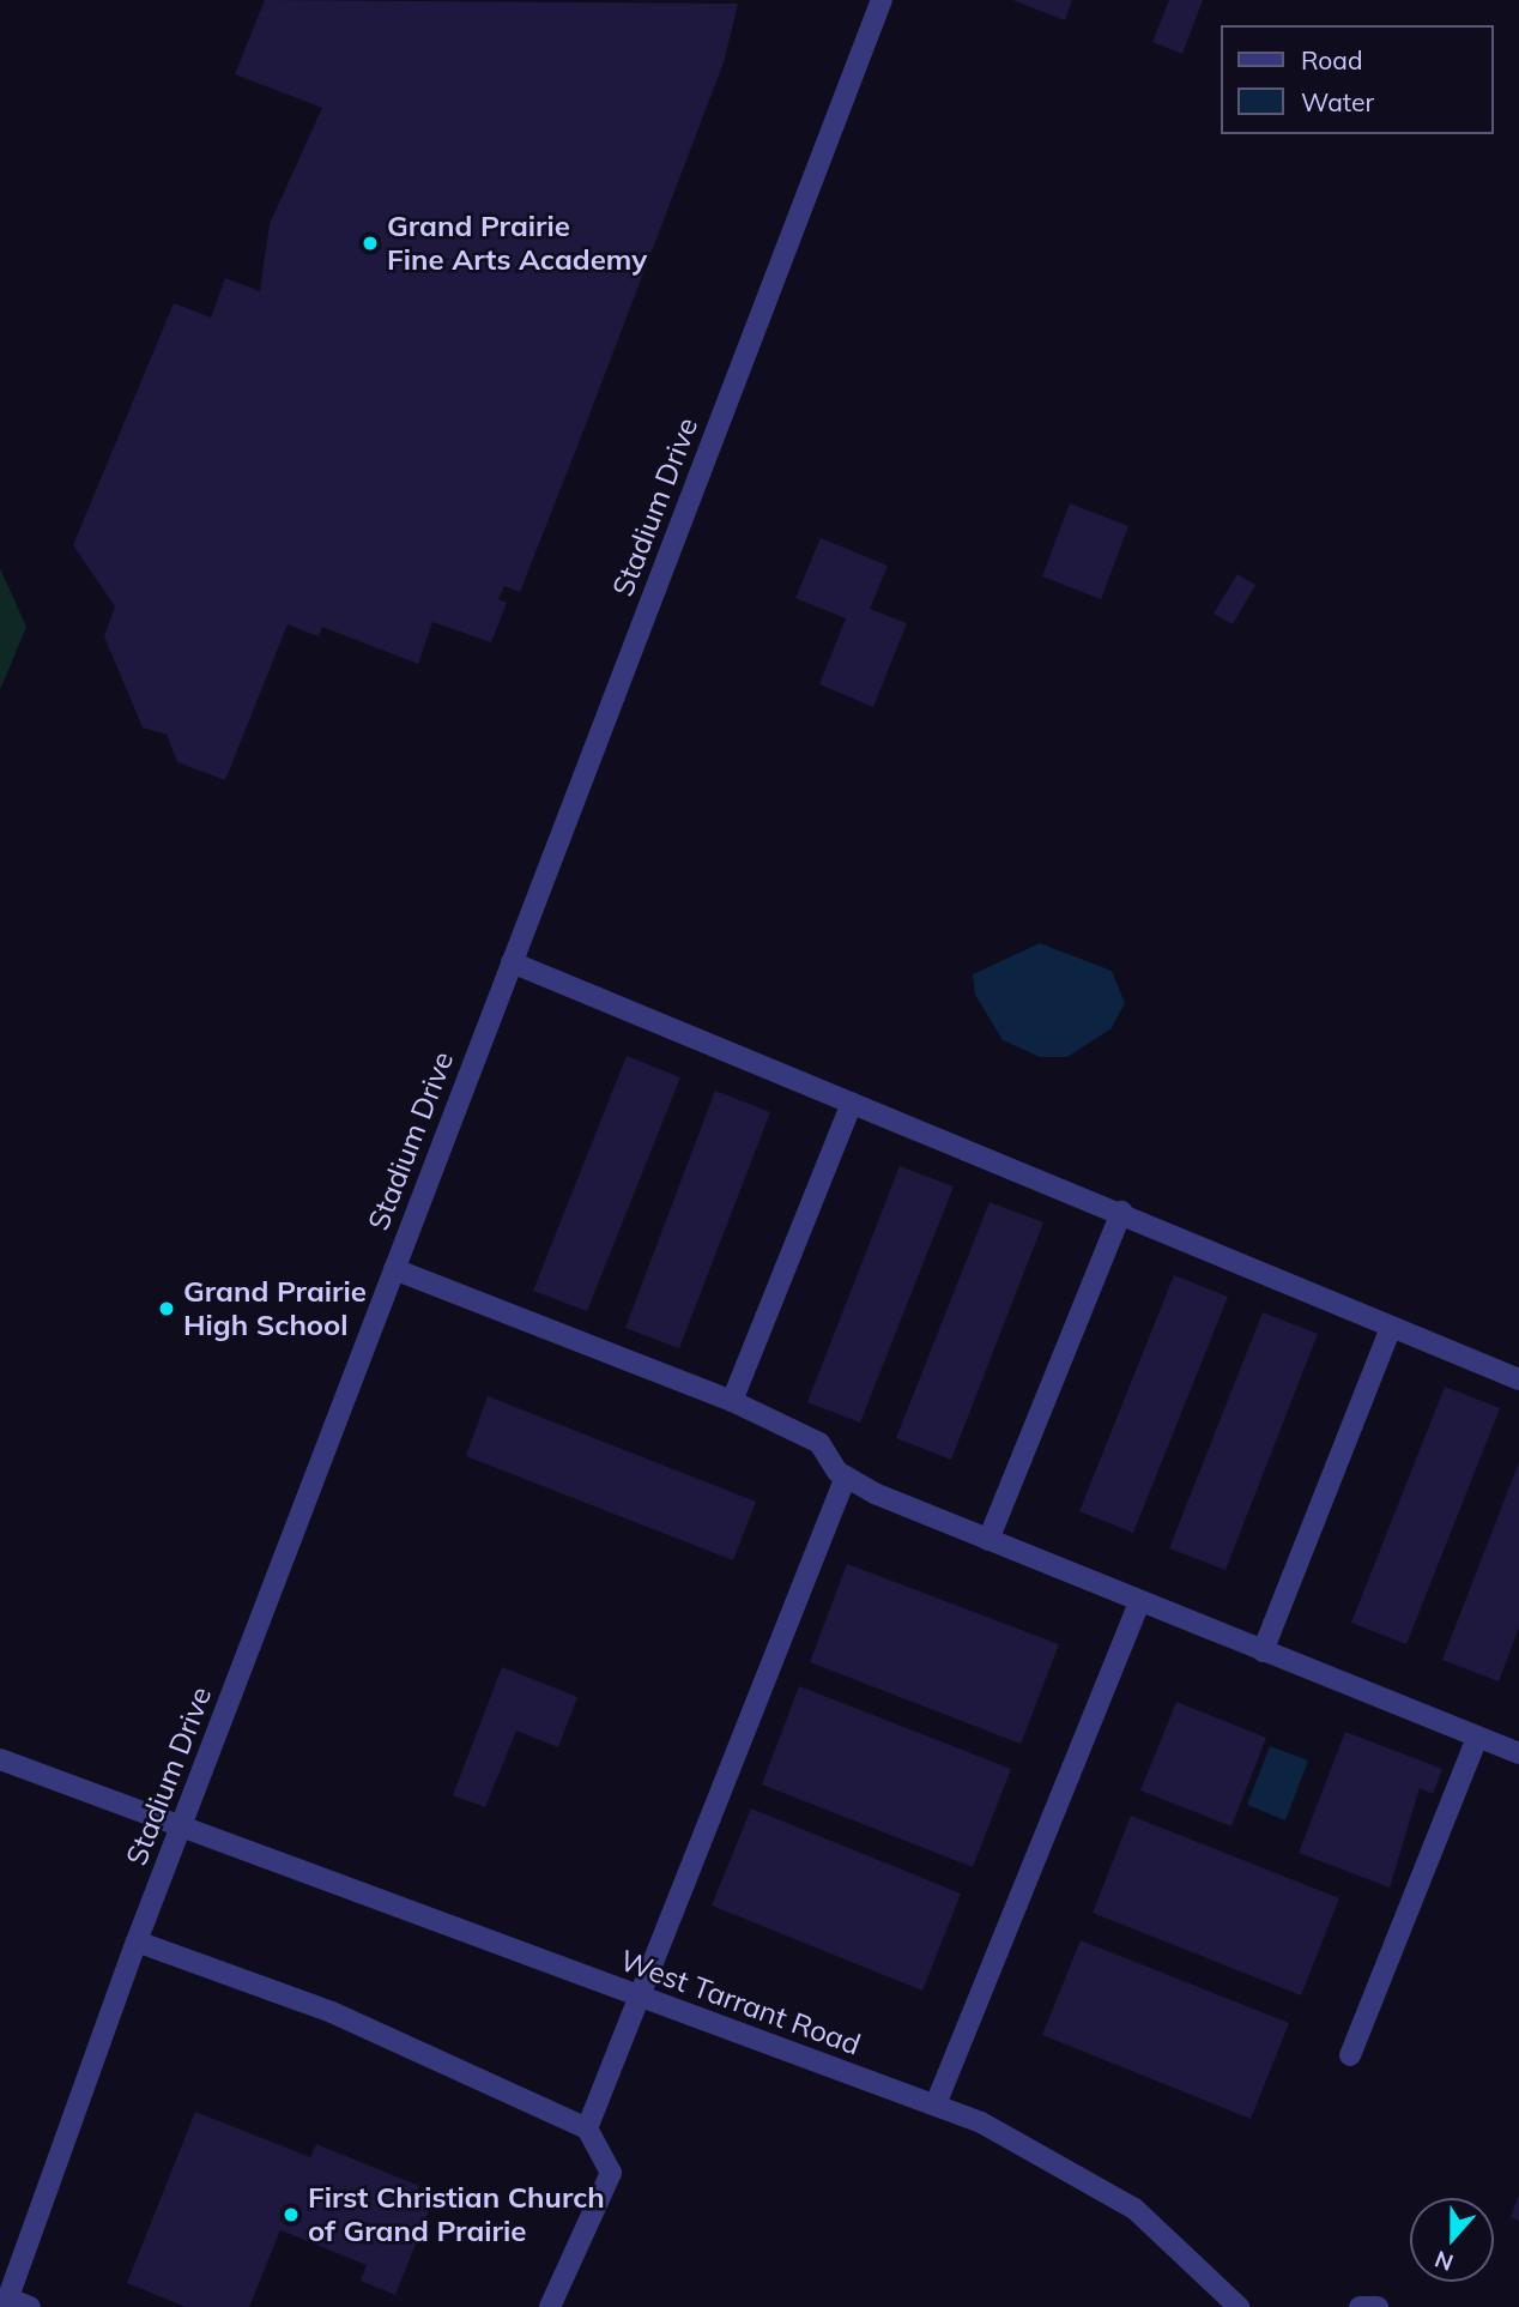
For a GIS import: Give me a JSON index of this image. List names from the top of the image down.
{
  "streets": {
    "street": ["Stadium Drive", "West Tarrant Road"]
  },
  "crossings": [
    ["Stadium Drive", "West Tarrant Road"]
  ],
  "places": ["Grand Prairie Fine Arts Academy", "Grand Prairie High School", "First Christian Church of Grand Prairie"],
  "legend": ["Road", "Water"],
  "north": "bottom"
}
